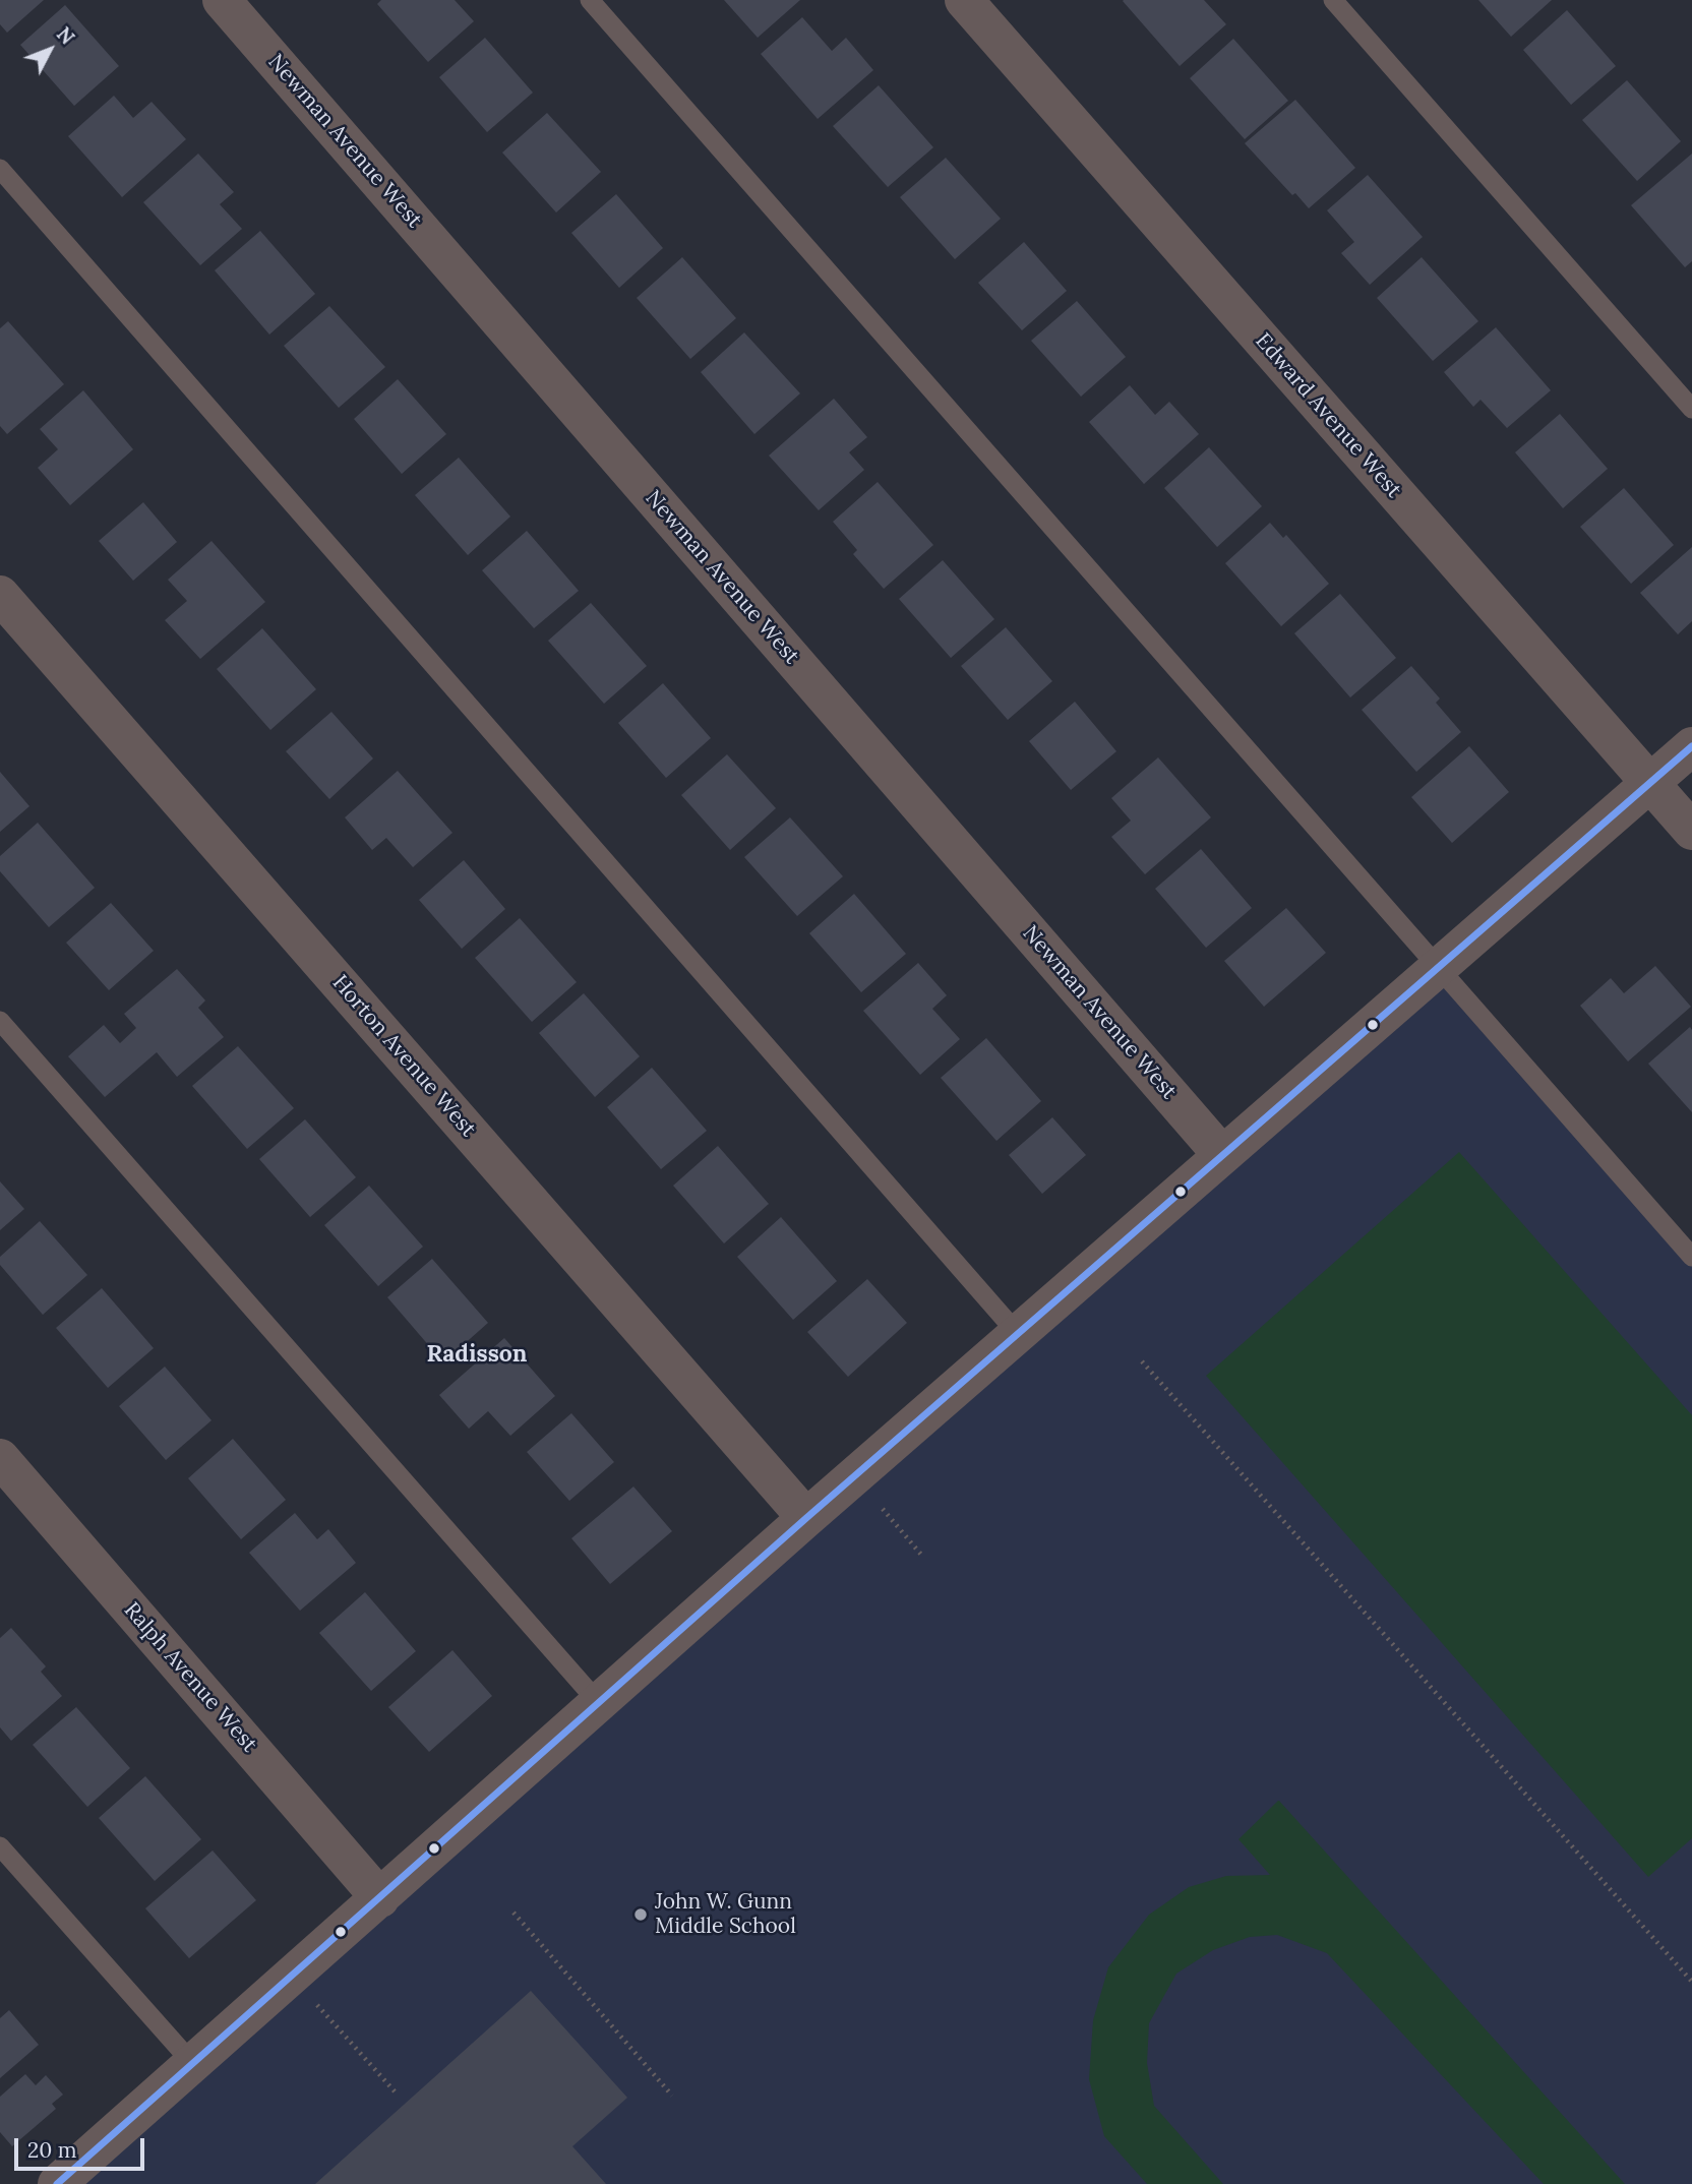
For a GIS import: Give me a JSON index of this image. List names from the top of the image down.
{
  "streets": {
    "street": [
      "Newman Avenue West",
      "Edward Avenue West",
      "Horton Avenue West",
      "Ralph Avenue West"
    ]
  },
  "districts": ["Radisson"],
  "places": ["John W. Gunn Middle School"],
  "scale_bar": "20 m",
  "north": "top right"
}
